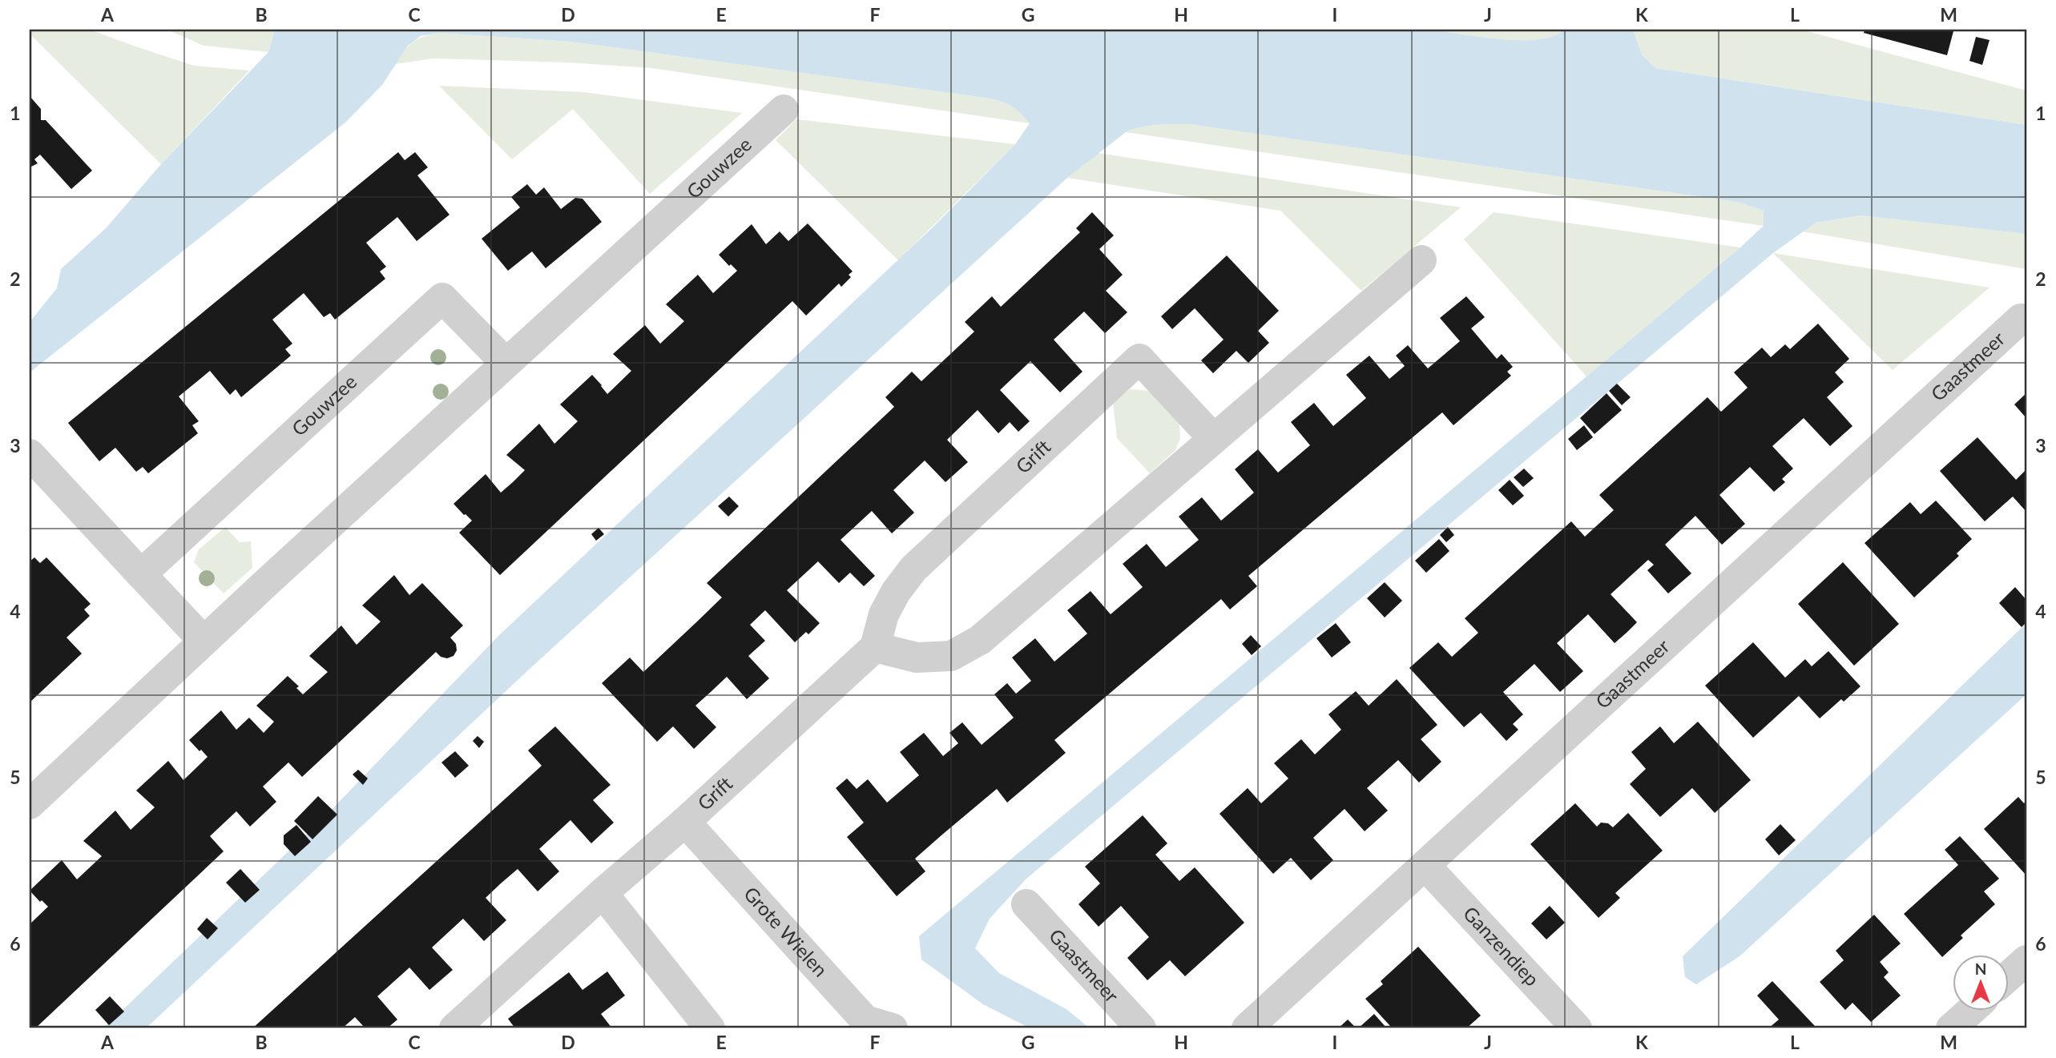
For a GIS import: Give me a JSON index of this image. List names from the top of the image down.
{
  "streets": {
    "street": [
      "Gouwzee",
      "Gaastmeer",
      "Grift",
      "Grote Wielen",
      "Ganzendiep"
    ]
  },
  "crossings": [
    ["Gaastmeer", "Ganzendiep"],
    ["Grift", "Grote Wielen"]
  ],
  "north": "top",
  "grid": {
    "columns": [
      "A",
      "B",
      "C",
      "D",
      "E",
      "F",
      "G",
      "H",
      "I",
      "J",
      "K",
      "L",
      "M"
    ],
    "rows": [
      "1",
      "2",
      "3",
      "4",
      "5",
      "6"
    ]
  }
}
